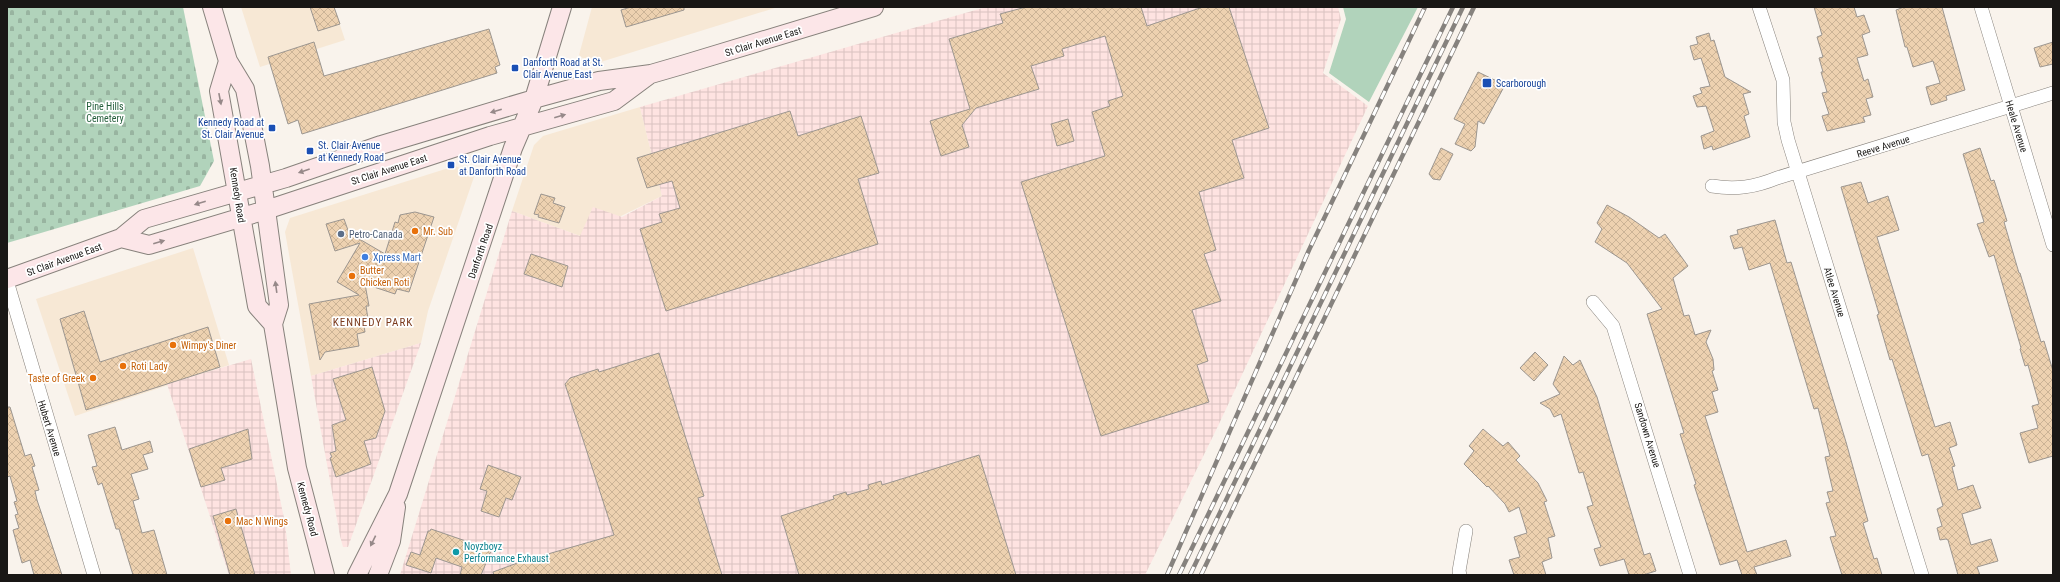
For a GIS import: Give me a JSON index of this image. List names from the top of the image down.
{
  "streets": {
    "main road": ["St Clair Avenue East", "Kennedy Road", "Danforth Road"],
    "street": [
      "Heale Avenue",
      "Reeve Avenue",
      "Atlee Avenue",
      "Hubert Avenue",
      "Sandown Avenue"
    ]
  },
  "crossings": [
    ["St Clair Avenue East", "Kennedy Road"],
    ["St Clair Avenue East", "Danforth Road"],
    ["St Clair Avenue East", "Hubert Avenue"],
    ["Heale Avenue", "Reeve Avenue"],
    ["Reeve Avenue", "Atlee Avenue"]
  ],
  "districts": ["KENNEDY PARK"],
  "parks": ["Pine Hills Cemetery"],
  "places": {
    "transit": [
      "Danforth Road at St. Clair Avenue East",
      "Scarborough",
      "Kennedy Road at St. Clair Avenue",
      "St. Clair Avenue at Kennedy Road",
      "St. Clair Avenue at Danforth Road"
    ],
    "other": [
      "Mr. Sub",
      "Petro-Canada",
      "Xpress Mart",
      "Butter Chicken Roti",
      "Wimpy's Diner",
      "Roti Lady",
      "Taste of Greek",
      "Mac N Wings",
      "Noyzboyz Performance Exhaust"
    ]
  }
}
